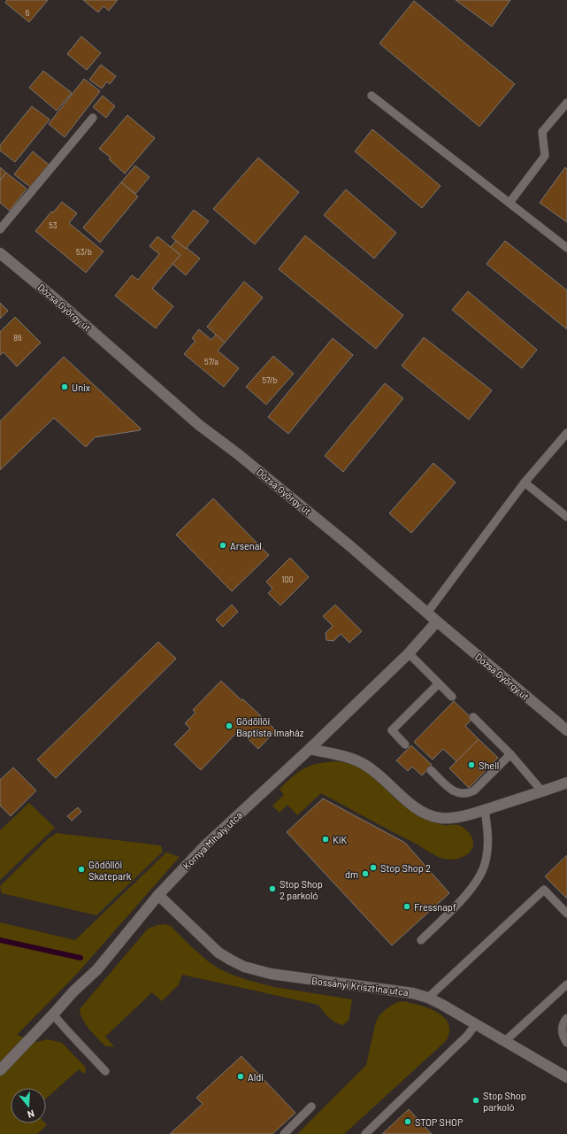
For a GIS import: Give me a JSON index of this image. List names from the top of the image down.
{
  "streets": {
    "street": ["Dózsa György út", "Kornya Mihály utca", "Bossányi Krisztina utca"]
  },
  "crossings": [
    ["Dózsa György út", "Kornya Mihály utca"],
    ["Kornya Mihály utca", "Bossányi Krisztina utca"]
  ],
  "places": [
    "Unix",
    "Arsenal",
    "Gödöllői Baptista Imaház",
    "Shell",
    "KiK",
    "Stop Shop 2",
    "Gödöllői Skatepark",
    "dm",
    "Stop Shop 2 parkoló",
    "Fressnapf",
    "Aldi",
    "Stop Shop parkoló",
    "STOP SHOP"
  ],
  "house_numbers": [
    "6",
    "53",
    "53/b",
    "86",
    "57/a",
    "57/b",
    "100"
  ],
  "north": "bottom"
}
